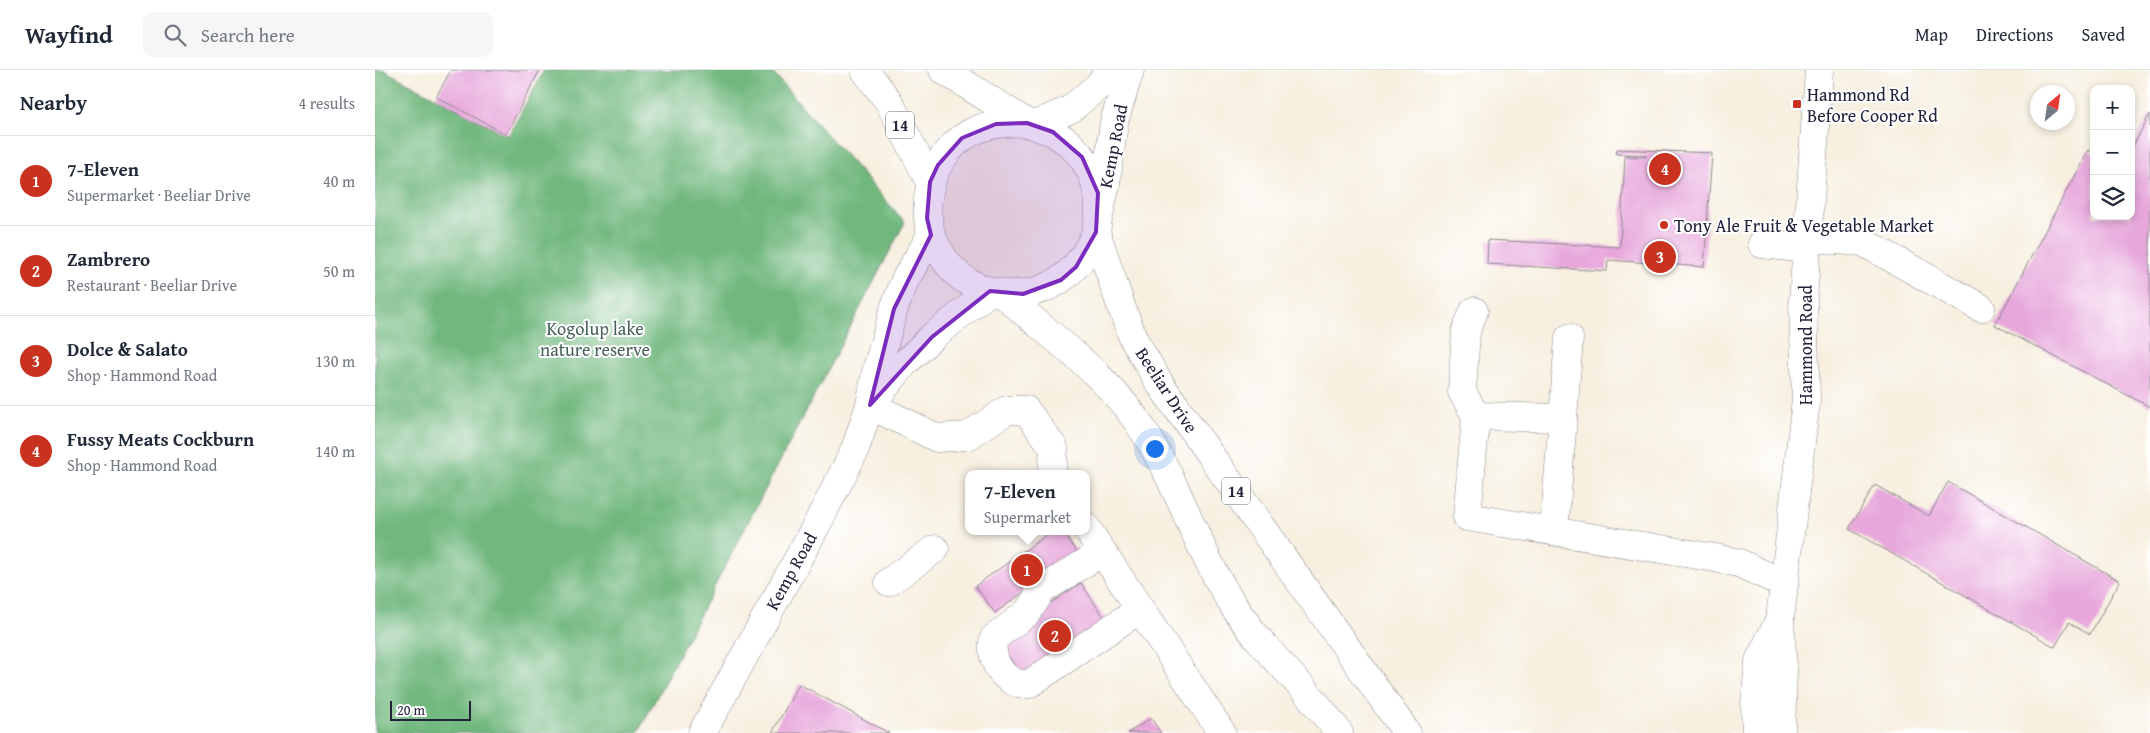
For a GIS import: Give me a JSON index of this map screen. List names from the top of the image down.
{
  "streets": {
    "main road": [
      "14",
      "Kemp Road",
      "Hammond Road",
      "Beeliar Drive"
    ]
  },
  "crossings": [
    ["14", "Kemp Road"],
    ["14", "Beeliar Drive"],
    ["Kemp Road", "Beeliar Drive"]
  ],
  "parks": ["Kogolup lake nature reserve"],
  "places": {
    "transit": ["Hammond Rd Before Cooper Rd"],
    "other": ["Tony Ale Fruit & Vegetable Market"]
  },
  "scale_bar": "20 m",
  "north": "top right",
  "page": {
    "header": "Wayfind",
    "search": "Search here",
    "nav": ["Map", "Directions", "Saved"],
    "heading": ["Nearby", "4 results"],
    "map_buttons": ["+", "−"],
    "list": [
      {
        "mark": "1",
        "name": "7-Eleven",
        "note": "Supermarket · Beeliar Drive",
        "value": "40 m"
      },
      {
        "mark": "2",
        "name": "Zambrero",
        "note": "Restaurant · Beeliar Drive",
        "value": "50 m"
      },
      {
        "mark": "3",
        "name": "Dolce & Salato",
        "note": "Shop · Hammond Road",
        "value": "130 m"
      },
      {
        "mark": "4",
        "name": "Fussy Meats Cockburn",
        "note": "Shop · Hammond Road",
        "value": "140 m"
      }
    ],
    "pins": [
      "4",
      "3",
      "1",
      "2"
    ],
    "popup": ["7-Eleven", "Supermarket"],
    "scale": "20 m"
  }
}
